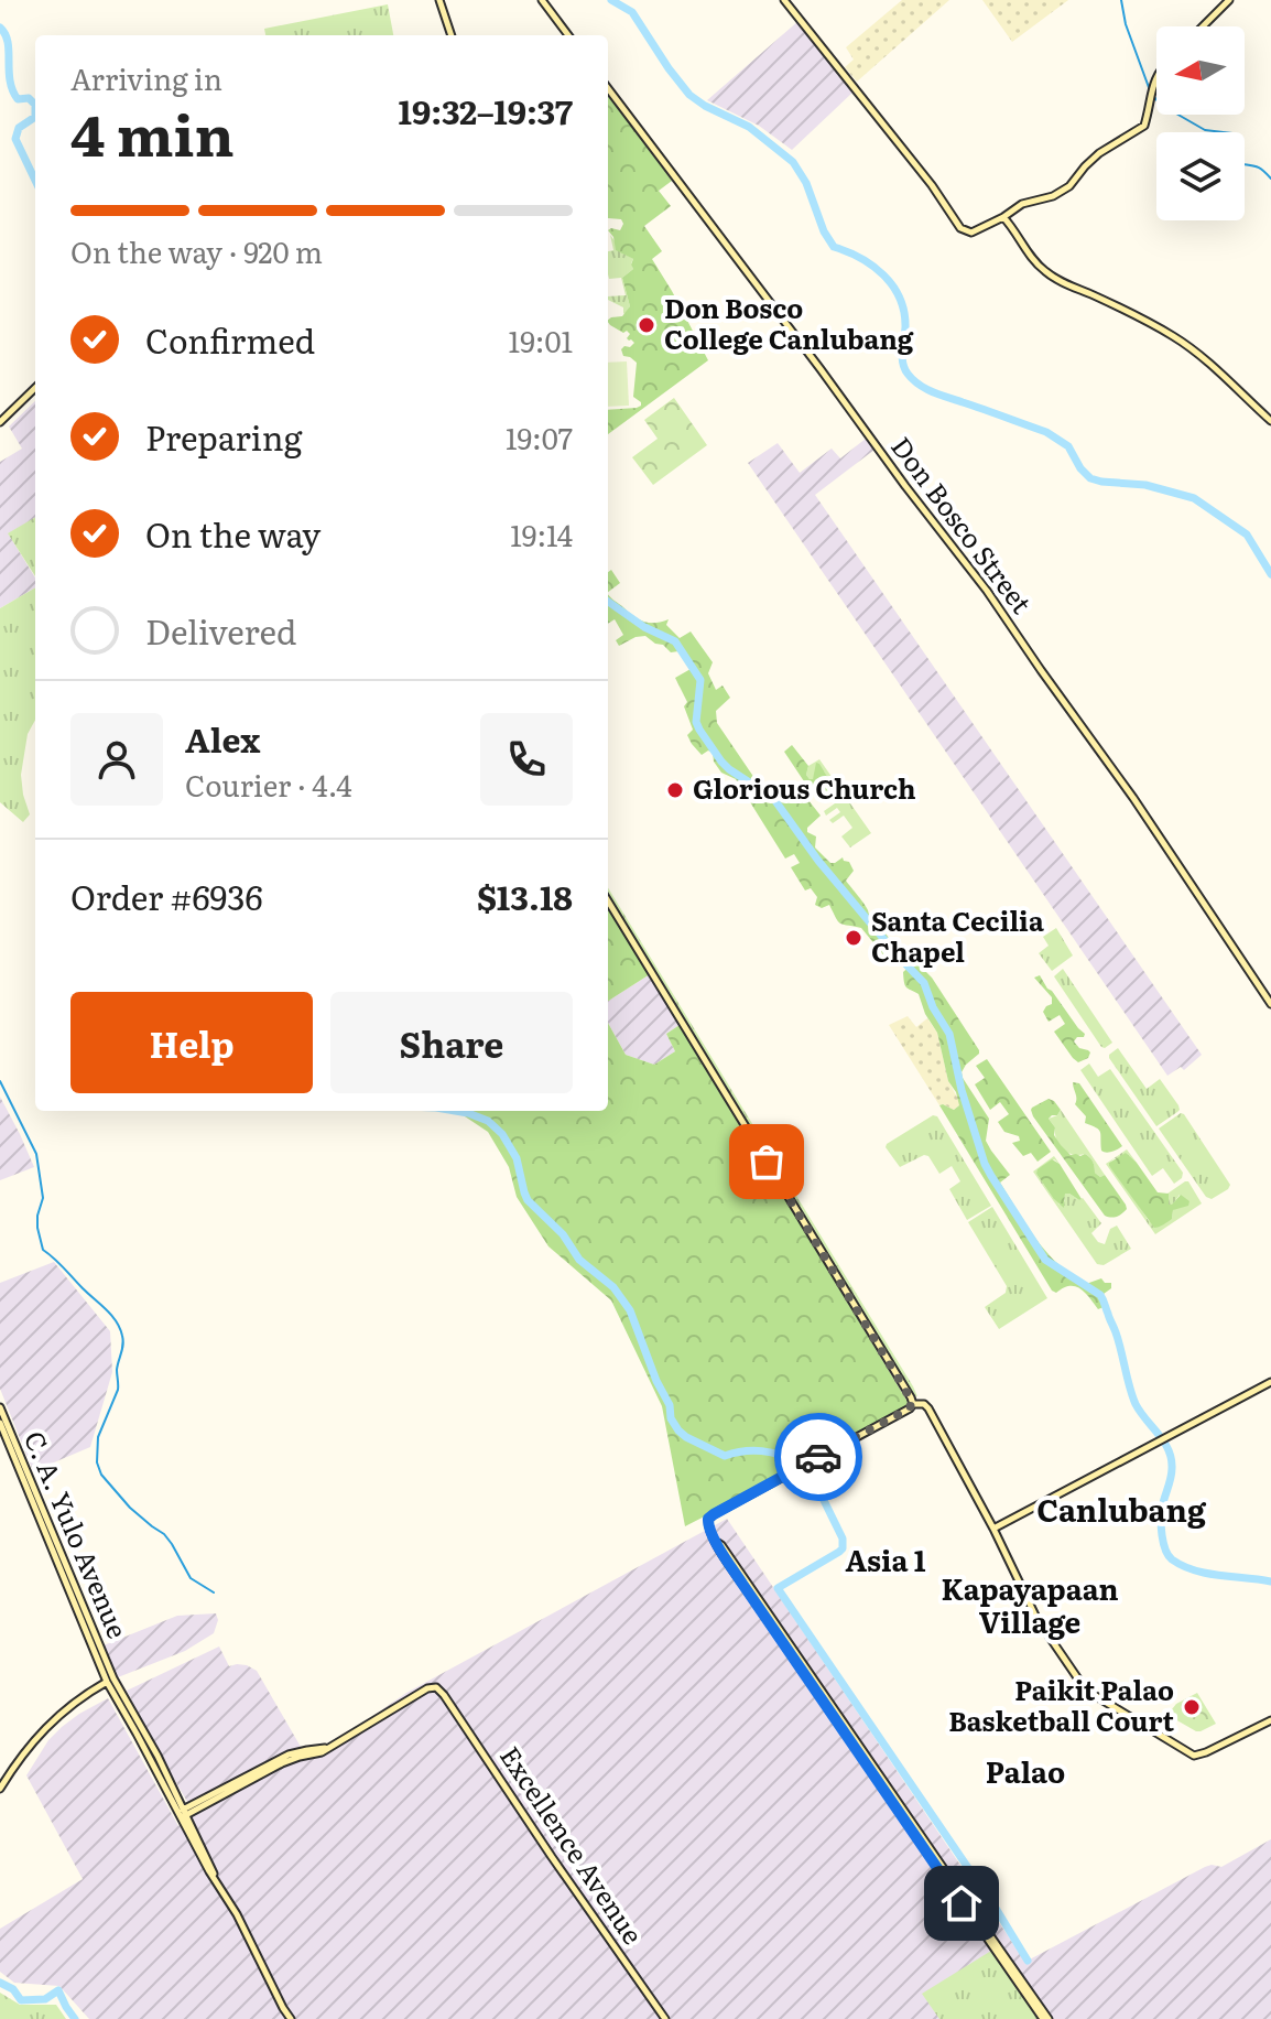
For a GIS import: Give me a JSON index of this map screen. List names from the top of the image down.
{
  "streets": {
    "street": ["Don Bosco Street", "C. A. Yulo Avenue", "Excellence Avenue"]
  },
  "crossings": [
    ["C. A. Yulo Avenue", "Excellence Avenue"]
  ],
  "districts": [
    "Canlubang",
    "Asia 1",
    "Kapayapaan Village",
    "Palao"
  ],
  "places": [
    "Don Bosco College Canlubang",
    "Glorious Church",
    "Santa Cecilia Chapel",
    "Paikit Palao Basketball Court"
  ],
  "north": "left",
  "page": {
    "heading": ["4 min", "Arriving in", "19:32–19:37"],
    "panel": [
      "Alex",
      "Courier · 4.4",
      "Order #6936",
      "$13.18"
    ],
    "bar": "On the way · 920 m",
    "list": [
      ["Confirmed", "19:01"],
      ["Preparing", "19:07"],
      ["On the way", "19:14"],
      "Delivered"
    ],
    "buttons": ["Help", "Share"]
  }
}
